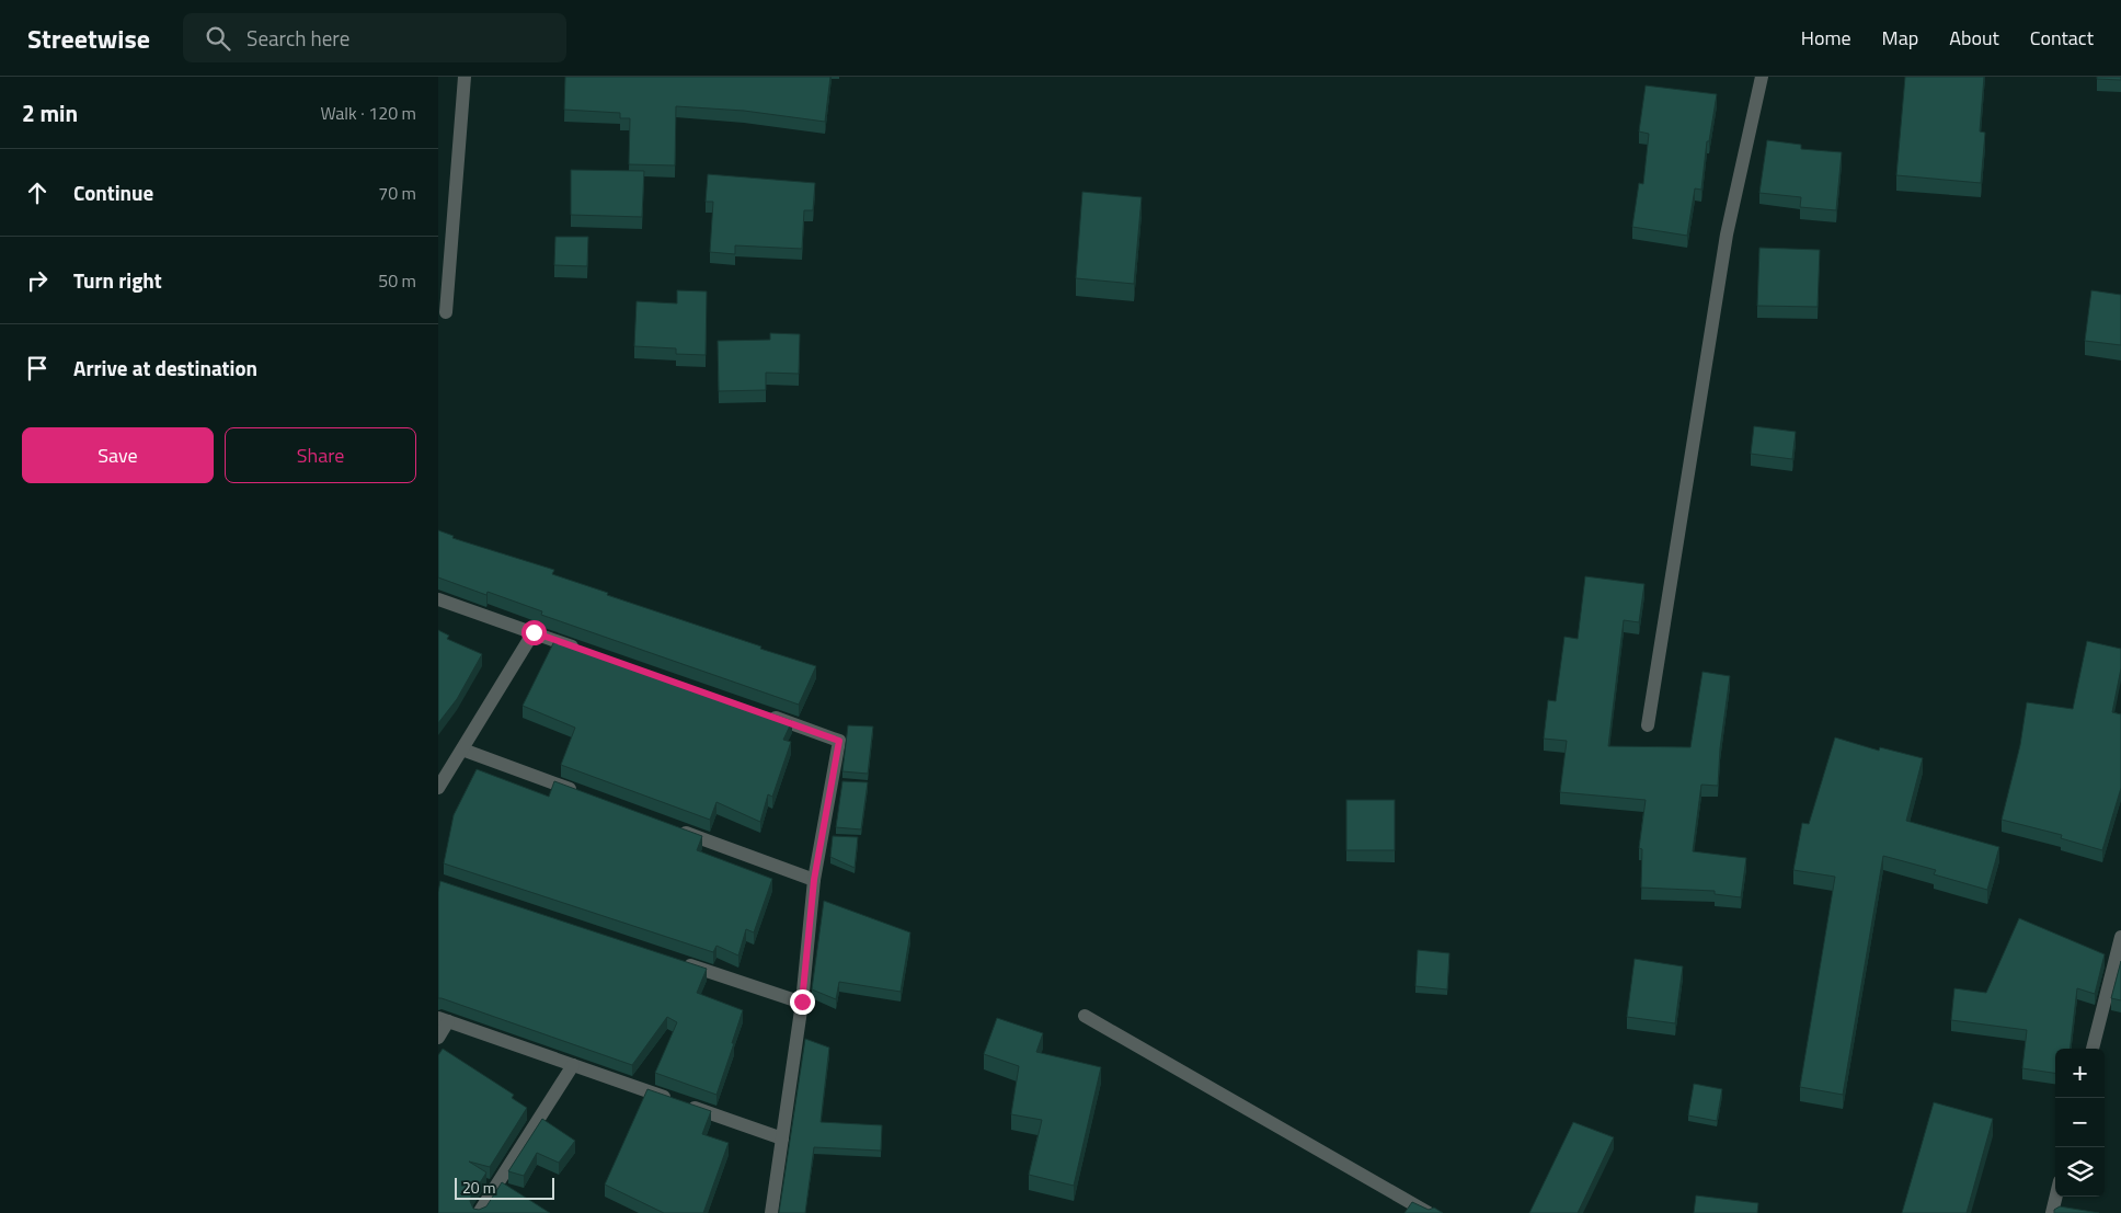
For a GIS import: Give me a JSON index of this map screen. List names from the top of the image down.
{
  "scale_bar": "20 m",
  "page": {
    "header": "Streetwise",
    "search": "Search here",
    "nav": [
      "Home",
      "Map",
      "About",
      "Contact"
    ],
    "heading": ["2 min", "Walk · 120 m"],
    "list": [
      ["Continue", "70 m"],
      ["Turn right", "50 m"],
      "Arrive at destination"
    ],
    "buttons": ["Save", "Share"],
    "map_buttons": ["+", "−"],
    "scale": "20 m"
  }
}
